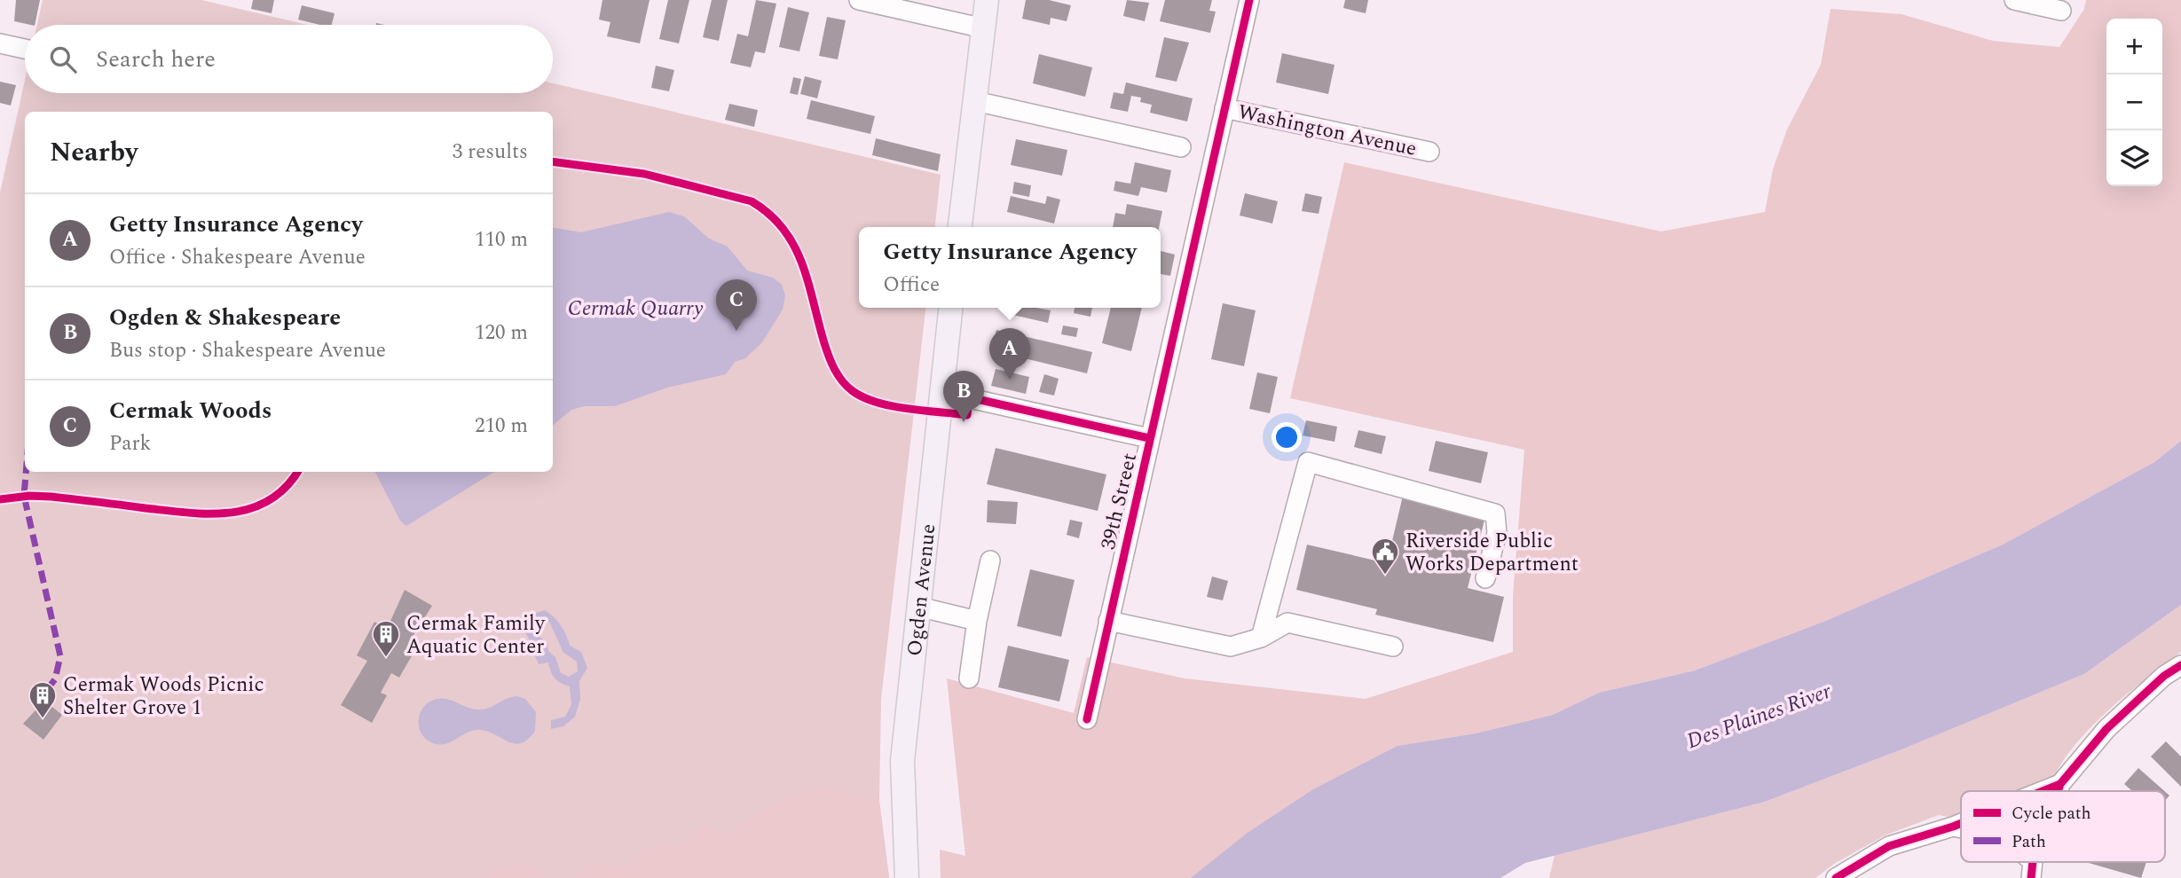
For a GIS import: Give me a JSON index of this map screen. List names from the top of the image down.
{
  "streets": {
    "main road": ["Ogden Avenue"],
    "street": ["Washington Avenue", "39th Street"]
  },
  "crossings": [
    ["Washington Avenue", "39th Street"]
  ],
  "water": ["Cermak Quarry", "Des Plaines River"],
  "places": {
    "public building": ["Riverside Public Works Department"],
    "building": ["Cermak Family Aquatic Center", "Cermak Woods Picnic Shelter Grove 1"]
  },
  "legend": ["Cycle path", "Path"],
  "page": {
    "map_buttons": ["+", "−"],
    "search": "Search here",
    "heading": ["Nearby", "3 results"],
    "list": [
      {
        "mark": "A",
        "name": "Getty Insurance Agency",
        "note": "Office · Shakespeare Avenue",
        "value": "110 m"
      },
      {
        "mark": "B",
        "name": "Ogden & Shakespeare",
        "note": "Bus stop · Shakespeare Avenue",
        "value": "120 m"
      },
      {
        "mark": "C",
        "name": "Cermak Woods",
        "note": "Park",
        "value": "210 m"
      }
    ],
    "popup": ["Getty Insurance Agency", "Office"],
    "pins": ["C", "A", "B"]
  }
}
